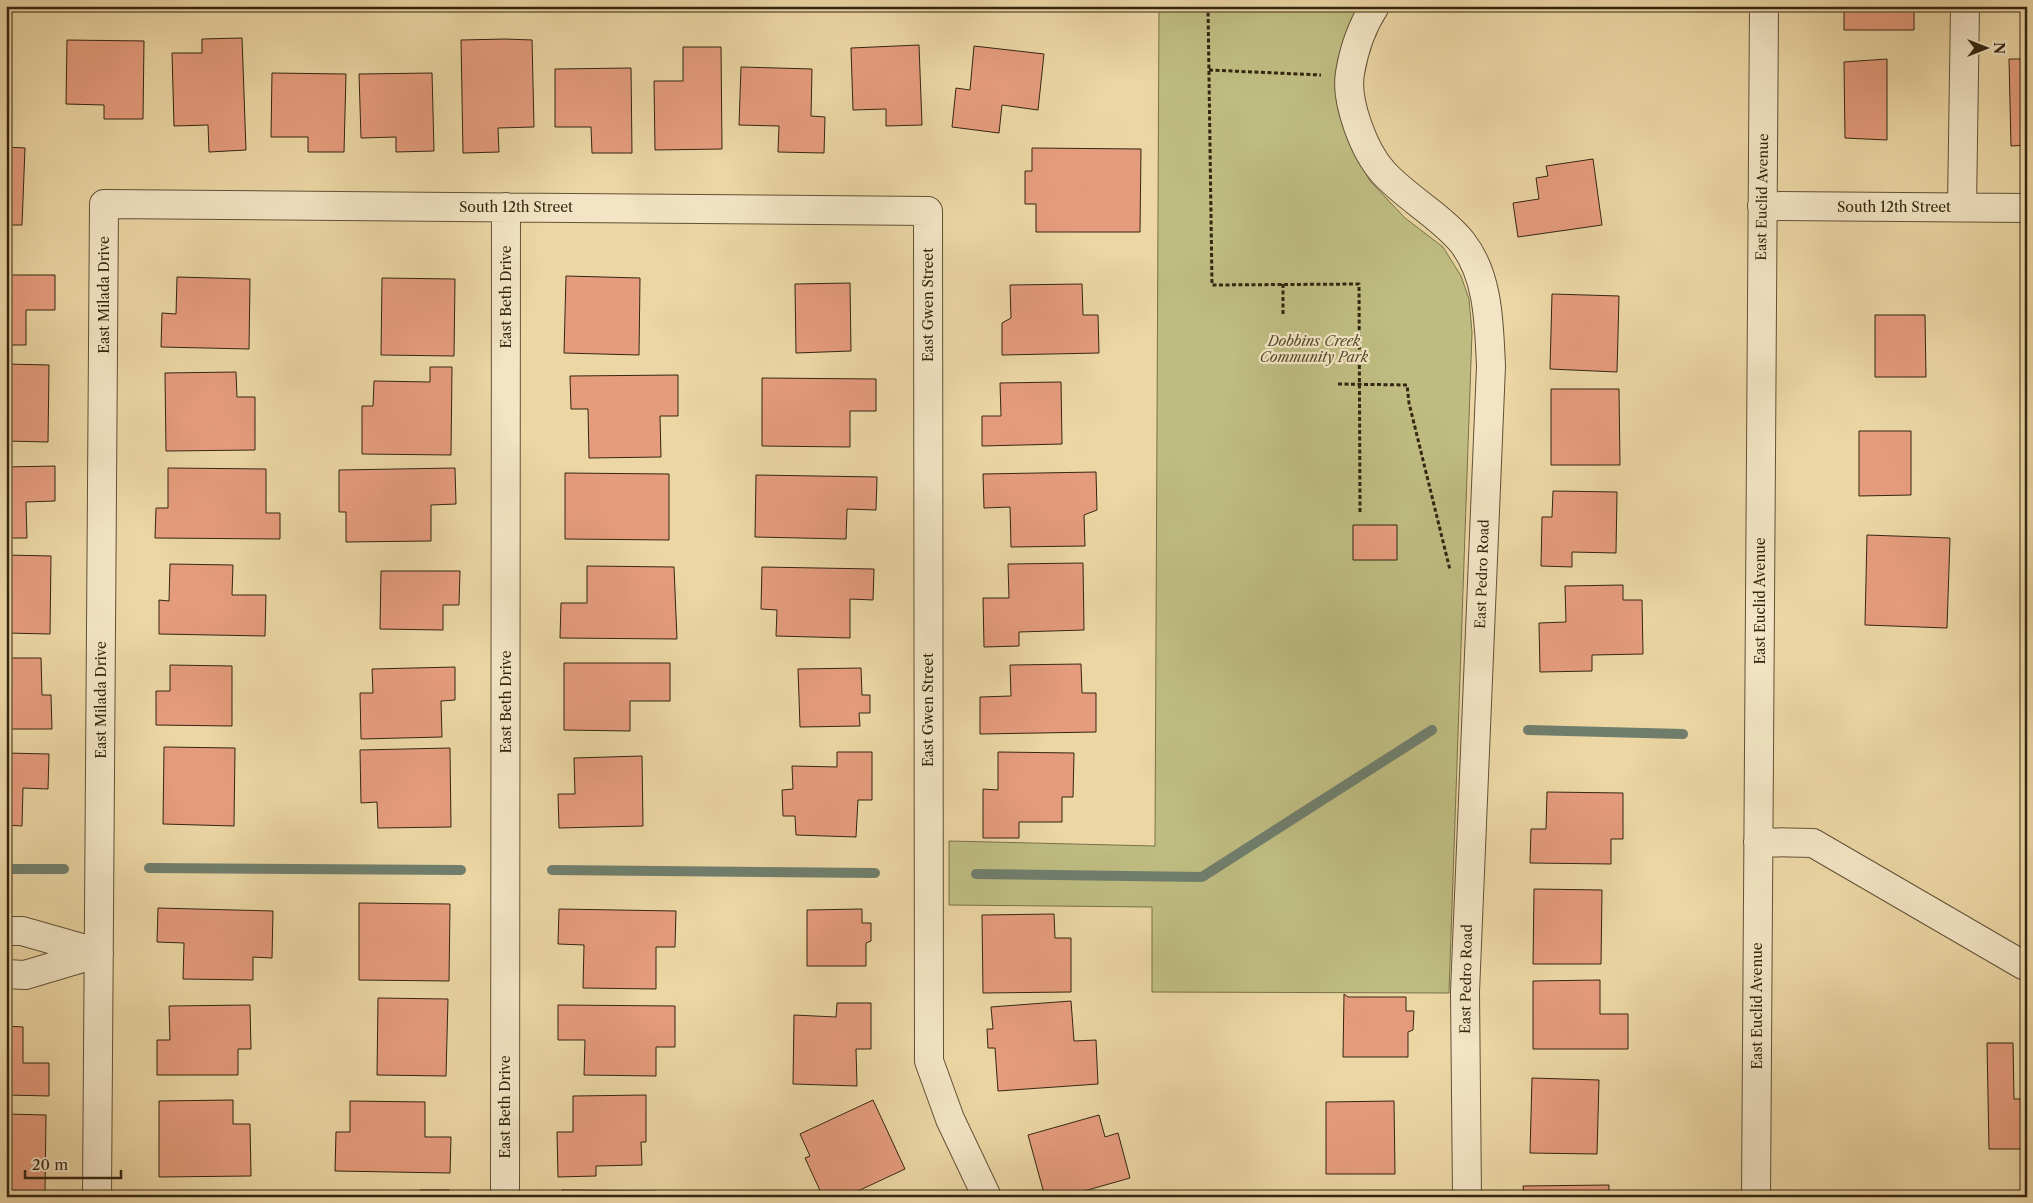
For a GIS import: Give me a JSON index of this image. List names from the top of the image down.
{
  "streets": {
    "street": [
      "East Euclid Avenue",
      "South 12th Street",
      "East Milada Drive",
      "East Beth Drive",
      "East Gwen Street",
      "East Pedro Road"
    ]
  },
  "crossings": [
    ["East Euclid Avenue", "South 12th Street"],
    ["South 12th Street", "East Milada Drive"],
    ["South 12th Street", "East Beth Drive"],
    ["South 12th Street", "East Gwen Street"]
  ],
  "parks": ["Dobbins Creek Community Park"],
  "scale_bar": "20 m",
  "north": "right"
}
